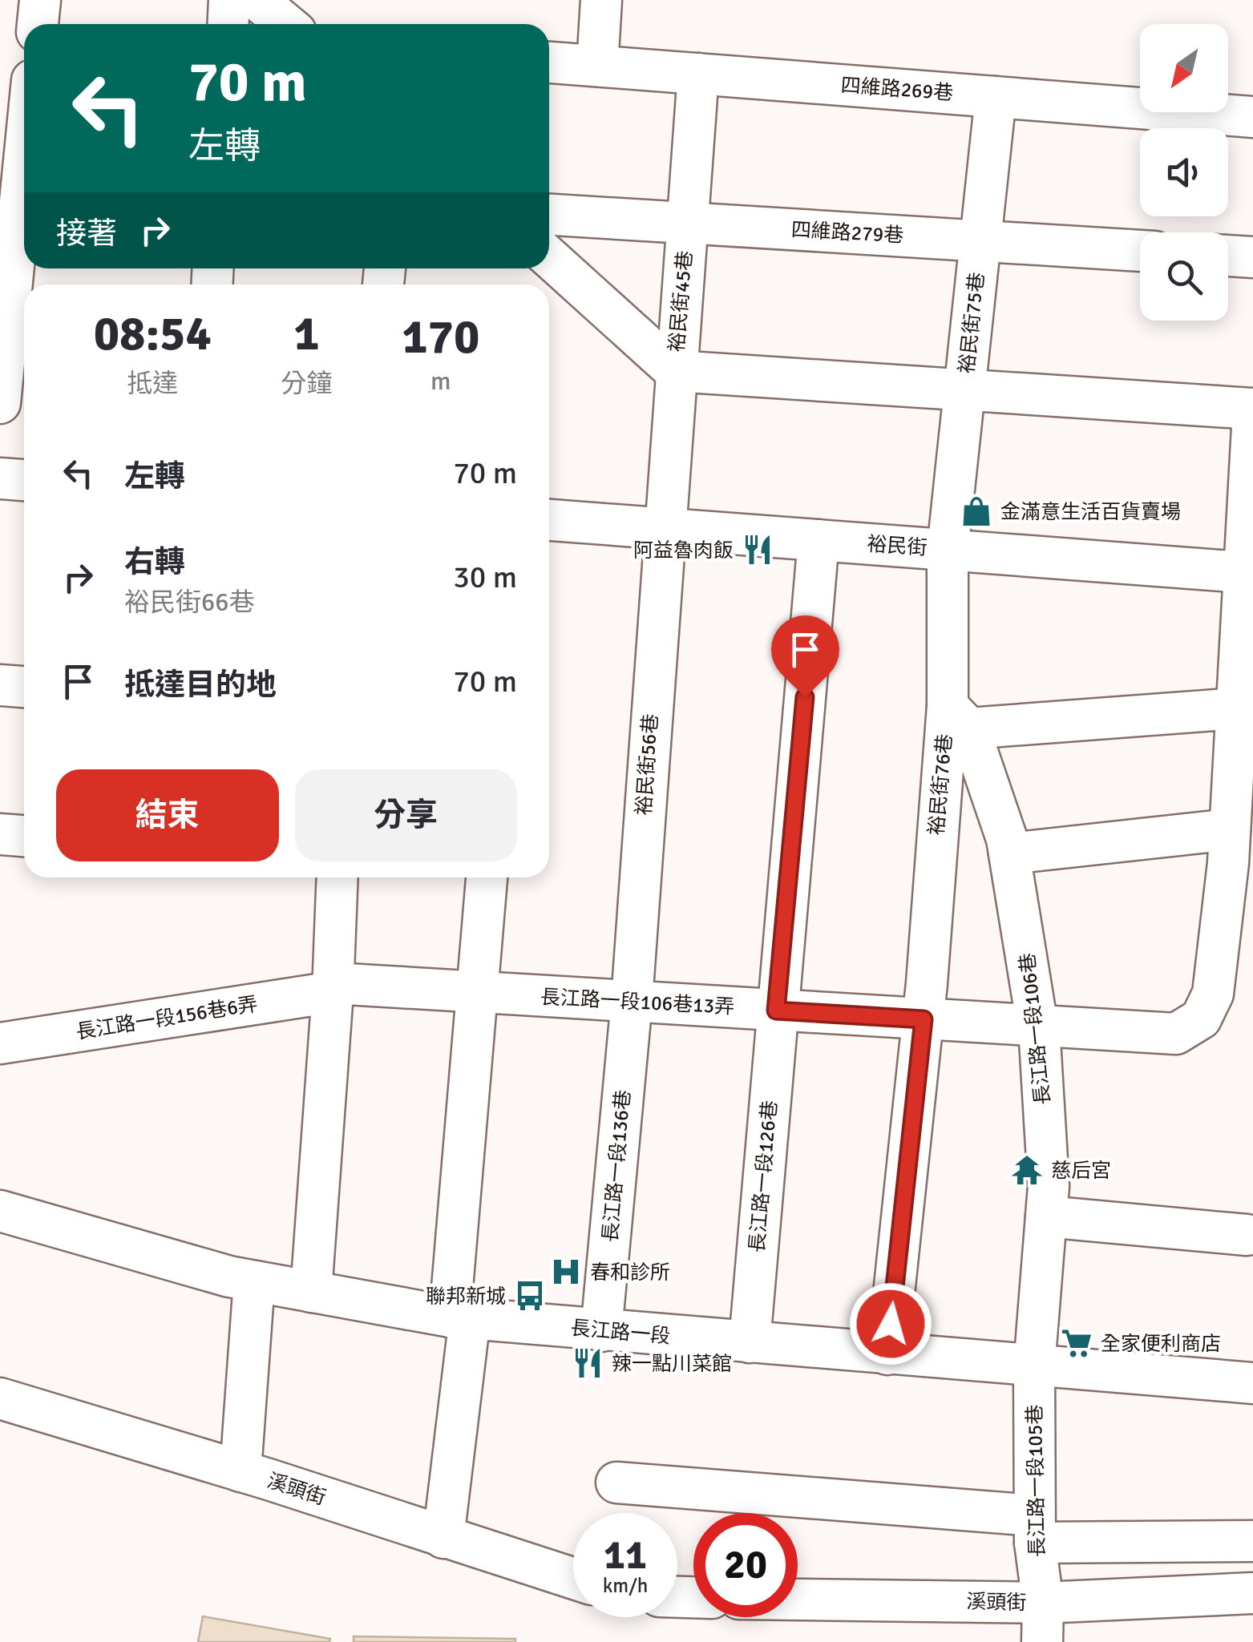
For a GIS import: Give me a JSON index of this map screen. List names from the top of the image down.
{
  "streets": {
    "street": [
      "四維路269巷",
      "四維路279巷",
      "裕民街45巷",
      "裕民街75巷",
      "裕民街",
      "裕民街56巷",
      "裕民街76巷",
      "長江路一段106巷13弄",
      "長江路一段156巷6弄",
      "長江路一段106巷",
      "長江路一段136巷",
      "長江路一段126巷",
      "長江路一段",
      "長江路一段105巷",
      "溪頭街"
    ]
  },
  "crossings": [
    ["四維路269巷", "裕民街45巷"],
    ["四維路269巷", "裕民街75巷"],
    ["四維路279巷", "裕民街45巷"],
    ["四維路279巷", "裕民街75巷"],
    ["裕民街45巷", "裕民街"],
    ["裕民街45巷", "裕民街56巷"],
    ["裕民街75巷", "裕民街"],
    ["裕民街75巷", "裕民街76巷"],
    ["裕民街", "裕民街56巷"],
    ["裕民街", "裕民街76巷"],
    ["裕民街", "長江路一段106巷13弄"],
    ["裕民街", "長江路一段126巷"],
    ["裕民街56巷", "長江路一段106巷13弄"],
    ["裕民街56巷", "長江路一段136巷"],
    ["裕民街76巷", "長江路一段106巷13弄"],
    ["裕民街76巷", "長江路一段106巷"],
    ["裕民街76巷", "長江路一段"],
    ["長江路一段106巷13弄", "長江路一段156巷6弄"],
    ["長江路一段106巷13弄", "長江路一段106巷"],
    ["長江路一段106巷13弄", "長江路一段136巷"],
    ["長江路一段106巷13弄", "長江路一段126巷"],
    ["長江路一段106巷", "長江路一段"],
    ["長江路一段106巷", "長江路一段105巷"],
    ["長江路一段136巷", "長江路一段"],
    ["長江路一段126巷", "長江路一段"],
    ["長江路一段", "長江路一段105巷"],
    ["長江路一段105巷", "溪頭街"]
  ],
  "places": {
    "shop": ["金滿意生活百貨賣場"],
    "restaurant": ["阿益魯肉飯", "辣一點川菜館"],
    "temple": ["慈后宮"],
    "hospital": ["春和診所"],
    "bus stop": ["聯邦新城"],
    "supermarket": ["全家便利商店"]
  },
  "north": "bottom left",
  "page": {
    "turn": ["70 m", "左轉"],
    "then": "接著",
    "eta": [
      "08:54",
      "抵達",
      "1",
      "分鐘",
      "170",
      "m"
    ],
    "list": [
      {
        "name": "左轉",
        "value": "70 m"
      },
      {
        "name": "右轉",
        "note": "裕民街66巷",
        "value": "30 m"
      },
      {
        "name": "抵達目的地",
        "value": "70 m"
      }
    ],
    "buttons": ["結束", "分享"],
    "speed": "11 km/h",
    "limit": "20"
  }
}
